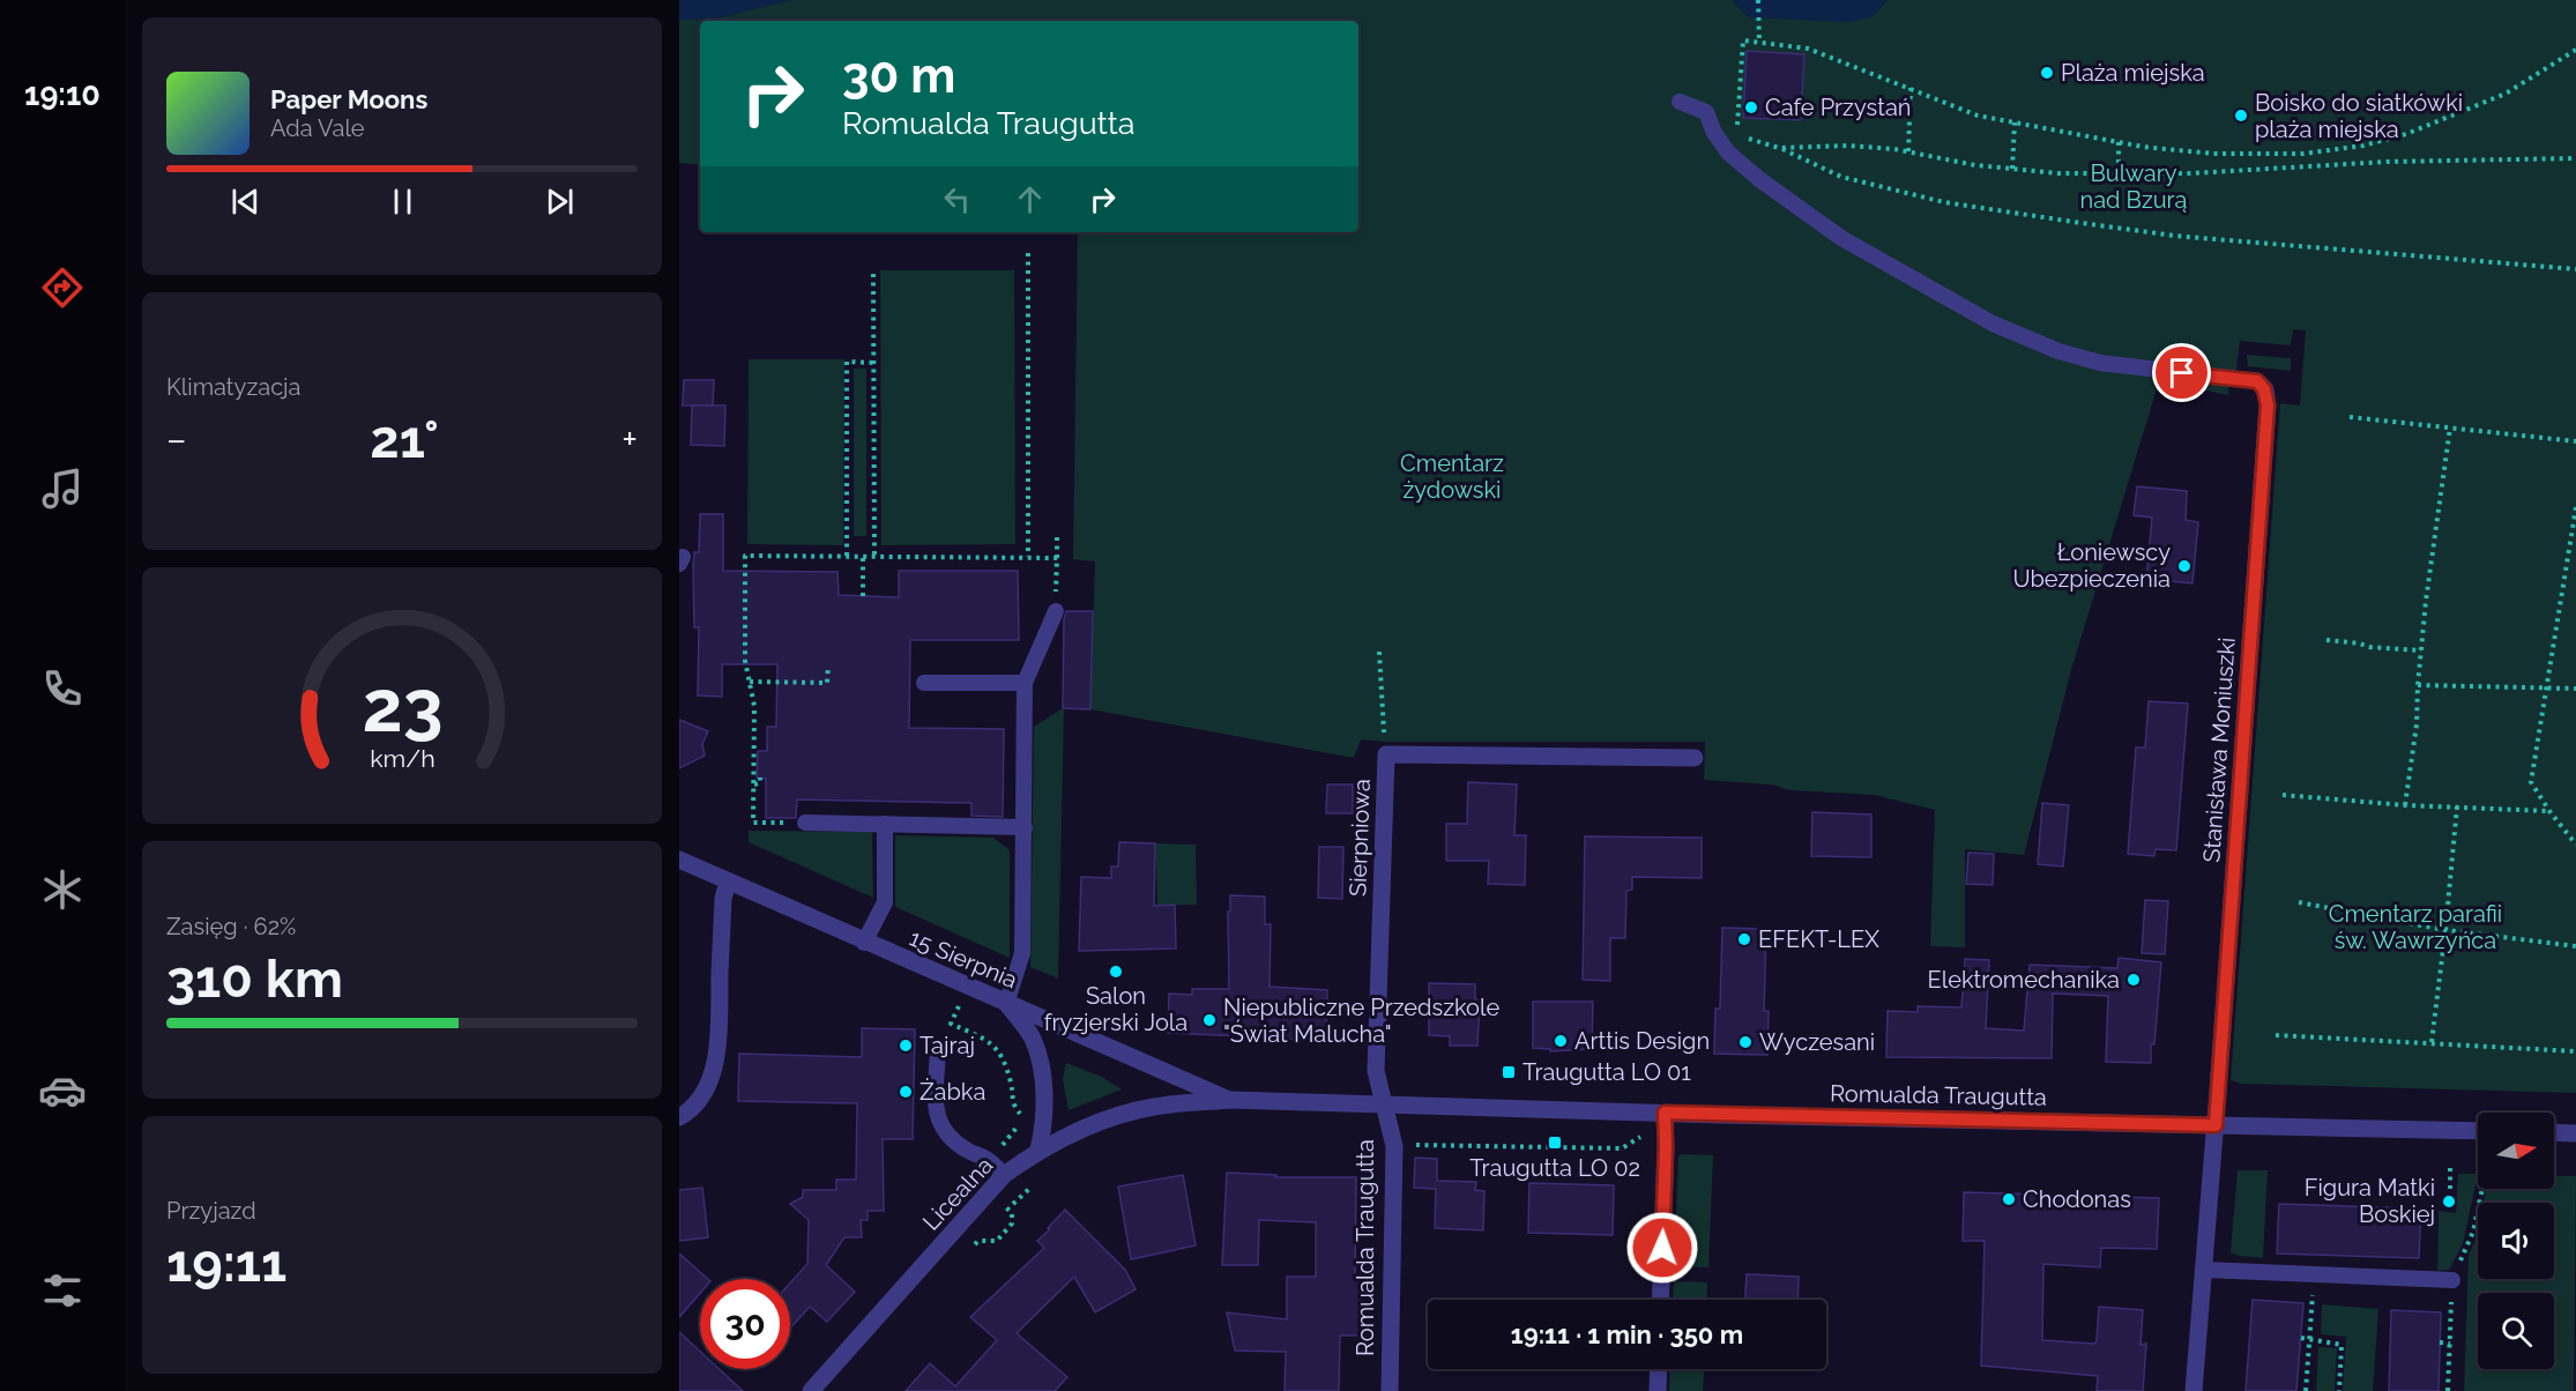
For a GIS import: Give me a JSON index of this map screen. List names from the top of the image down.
{
  "streets": {
    "street": [
      "Stanisława Moniuszki",
      "Sierpniowa",
      "15 Sierpnia",
      "Romualda Traugutta",
      "Licealna"
    ]
  },
  "crossings": [
    ["Stanisława Moniuszki", "Romualda Traugutta"],
    ["Sierpniowa", "Romualda Traugutta"],
    ["15 Sierpnia", "Romualda Traugutta"],
    ["15 Sierpnia", "Licealna"],
    ["Romualda Traugutta", "Licealna"]
  ],
  "parks": ["Bulwary nad Bzurą", "Cmentarz żydowski", "Cmentarz parafii św. Wawrzyńca"],
  "places": {
    "other": [
      "Plaża miejska",
      "Cafe Przystań",
      "Boisko do siatkówki plaża miejska",
      "Łoniewscy Ubezpieczenia",
      "EFEKT-LEX",
      "Salon fryzjerski Jola",
      "Elektromechanika",
      "Niepubliczne Przedszkole \"Świat Malucha\"",
      "Arttis Design",
      "Wyczesani",
      "Tajraj",
      "Żabka",
      "Chodonas",
      "Figura Matki Boskiej"
    ],
    "transit": ["Traugutta LO 01", "Traugutta LO 02"]
  },
  "north": "right",
  "page": {
    "tabs": "19:10",
    "turn": ["30 m", "Romualda Traugutta"],
    "song": ["Paper Moons", "Ada Vale"],
    "tile": [
      "Klimatyzacja",
      ["Zasięg · 62%", "310 km"],
      ["Przyjazd", "19:11"]
    ],
    "heat": ["−", "21°", "+"],
    "limit": "30",
    "trip": "19:11 · 1 min · 350 m",
    "gauge": ["23", "km/h"]
  }
}
